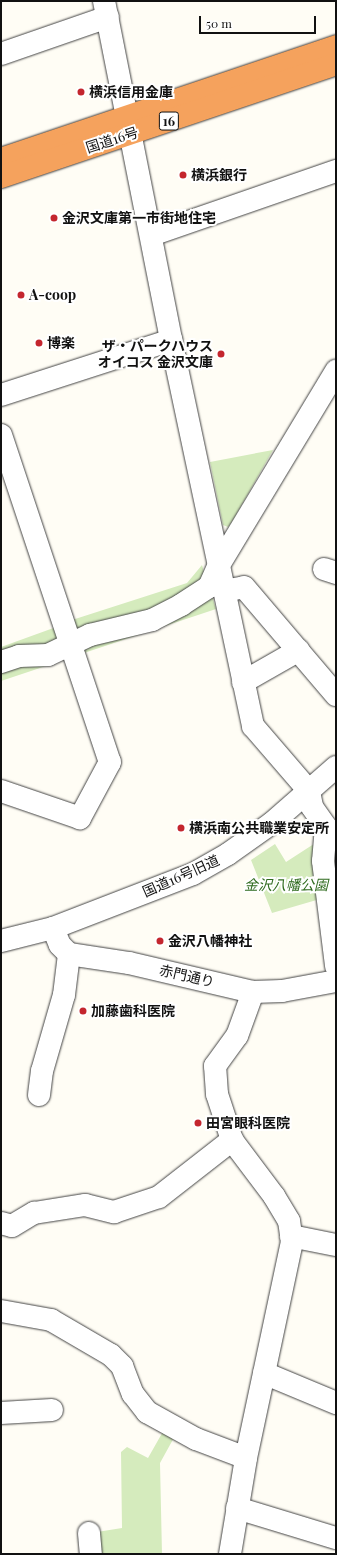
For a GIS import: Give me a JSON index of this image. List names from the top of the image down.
{
  "streets": {
    "highway": ["16", "国道16号"],
    "street": ["国道16号旧道", "赤門通り"]
  },
  "parks": ["金沢八幡公園"],
  "places": [
    "横浜信用金庫",
    "横浜銀行",
    "金沢文庫第一市街地住宅",
    "A-coop",
    "博楽",
    "ザ・パークハウス オイコス 金沢文庫",
    "横浜南公共職業安定所",
    "金沢八幡神社",
    "加藤歯科医院",
    "田宮眼科医院"
  ],
  "scale_bar": "50 m"
}
